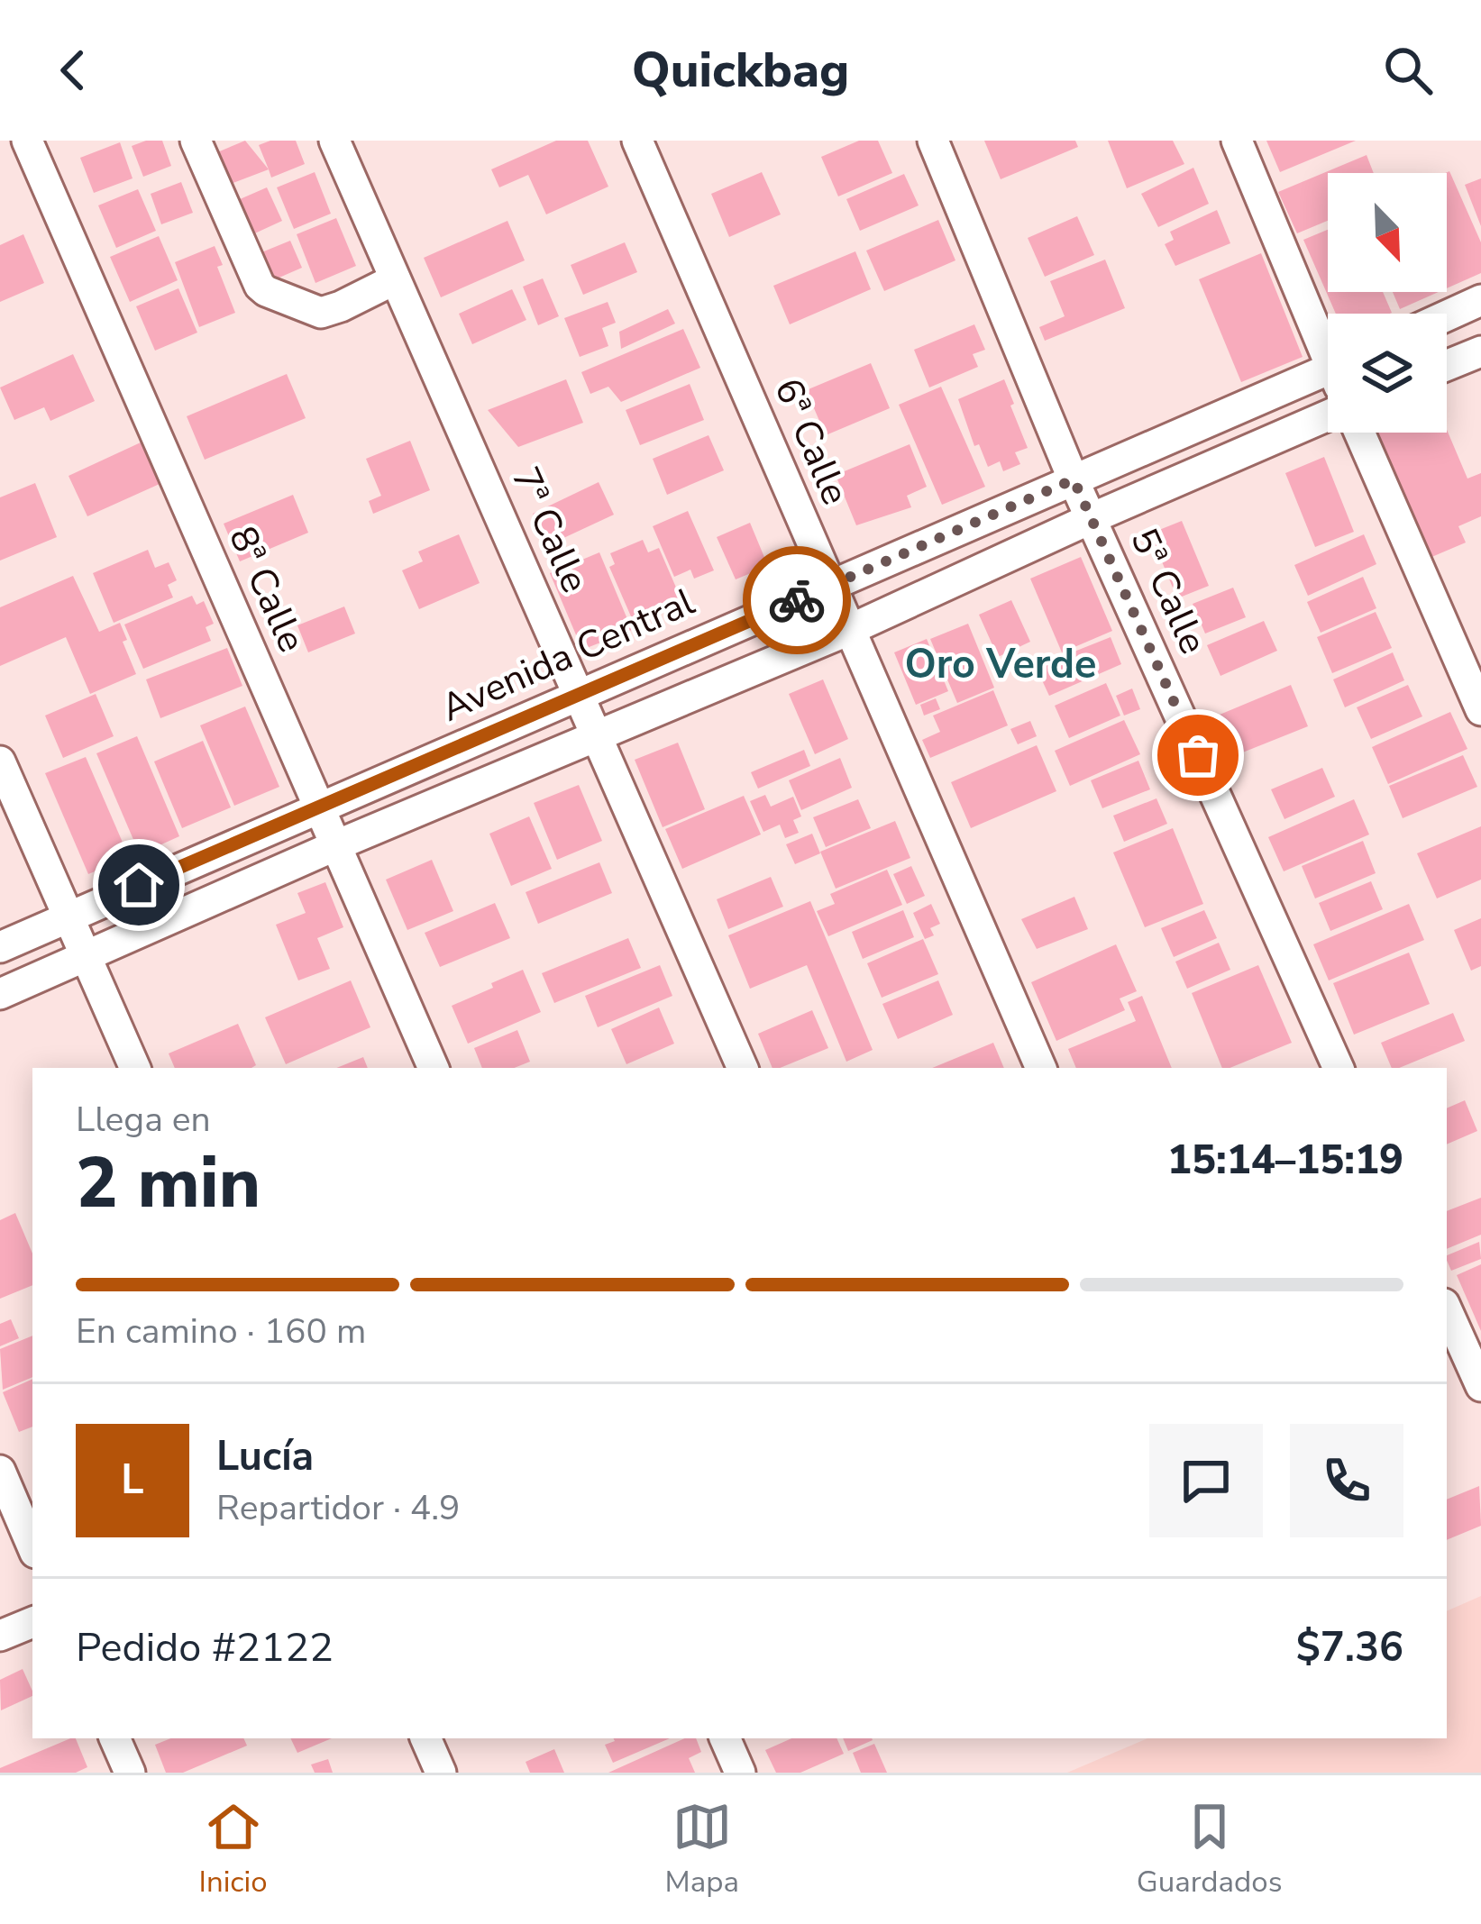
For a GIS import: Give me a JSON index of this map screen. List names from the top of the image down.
{
  "streets": {
    "street": [
      "6ª Calle",
      "7ª Calle",
      "8ª Calle",
      "5ª Calle",
      "Avenida Central"
    ]
  },
  "crossings": [
    ["6ª Calle", "Avenida Central"],
    ["7ª Calle", "Avenida Central"],
    ["8ª Calle", "Avenida Central"],
    ["5ª Calle", "Avenida Central"]
  ],
  "districts": ["Oro Verde"],
  "north": "bottom right",
  "page": {
    "header": "Quickbag",
    "heading": ["2 min", "Llega en", "15:14–15:19"],
    "panel": [
      "Lucía",
      "Repartidor · 4.9",
      "Pedido #2122",
      "$7.36"
    ],
    "bar": "En camino · 160 m",
    "round": "L",
    "tabs": ["Inicio", "Mapa", "Guardados"]
  }
}
